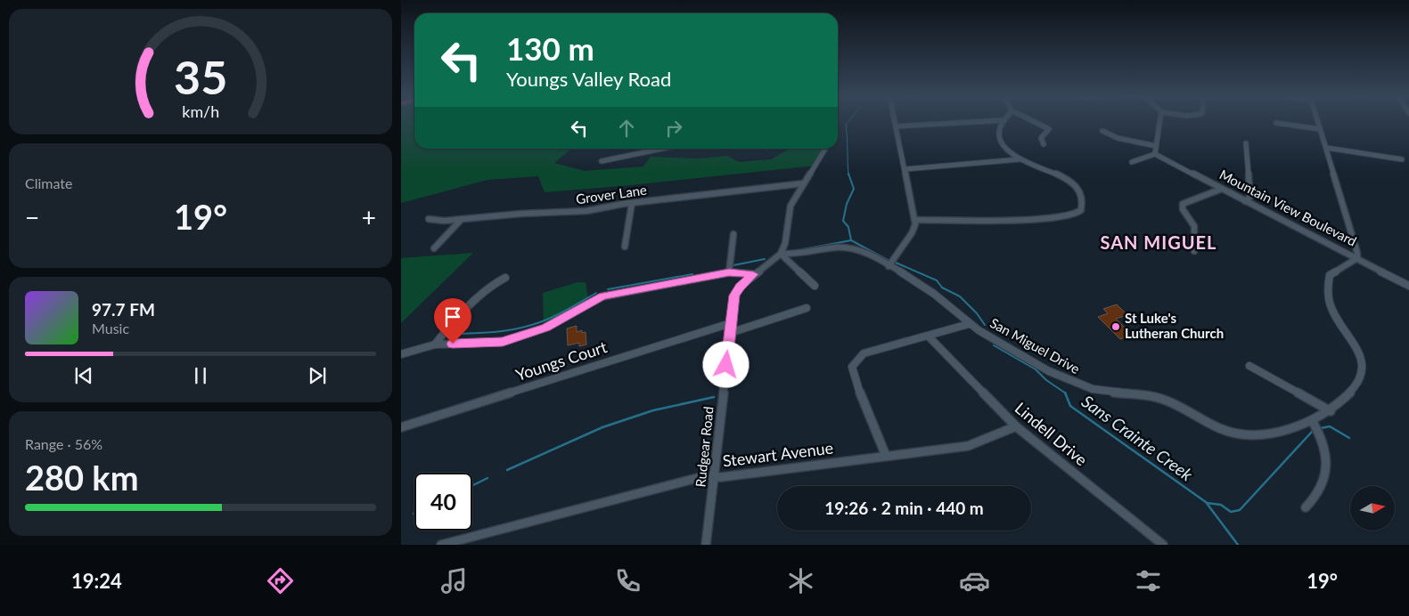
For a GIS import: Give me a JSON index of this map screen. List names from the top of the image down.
{
  "streets": {
    "street": [
      "Grover Lane",
      "Mountain View Boulevard",
      "San Miguel Drive",
      "Youngs Court",
      "Lindell Drive",
      "Rudgear Road",
      "Stewart Avenue"
    ]
  },
  "crossings": [
    ["Mountain View Boulevard", "San Miguel Drive"],
    ["San Miguel Drive", "Rudgear Road"],
    ["Youngs Court", "Rudgear Road"],
    ["Lindell Drive", "Stewart Avenue"],
    ["Rudgear Road", "Stewart Avenue"]
  ],
  "districts": ["SAN MIGUEL"],
  "water": ["Sans Crainte Creek"],
  "places": ["St Luke's Lutheran Church"],
  "north": "right",
  "page": {
    "turn": ["130 m", "Youngs Valley Road"],
    "tile": [
      "Climate",
      ["Range · 56%", "280 km"]
    ],
    "heat": ["−", "19°", "+"],
    "song": ["97.7 FM", "Music"],
    "limit": "40",
    "trip": "19:26 · 2 min · 440 m",
    "tabs": ["19:24", "19°"],
    "gauge": ["35", "km/h"]
  }
}
